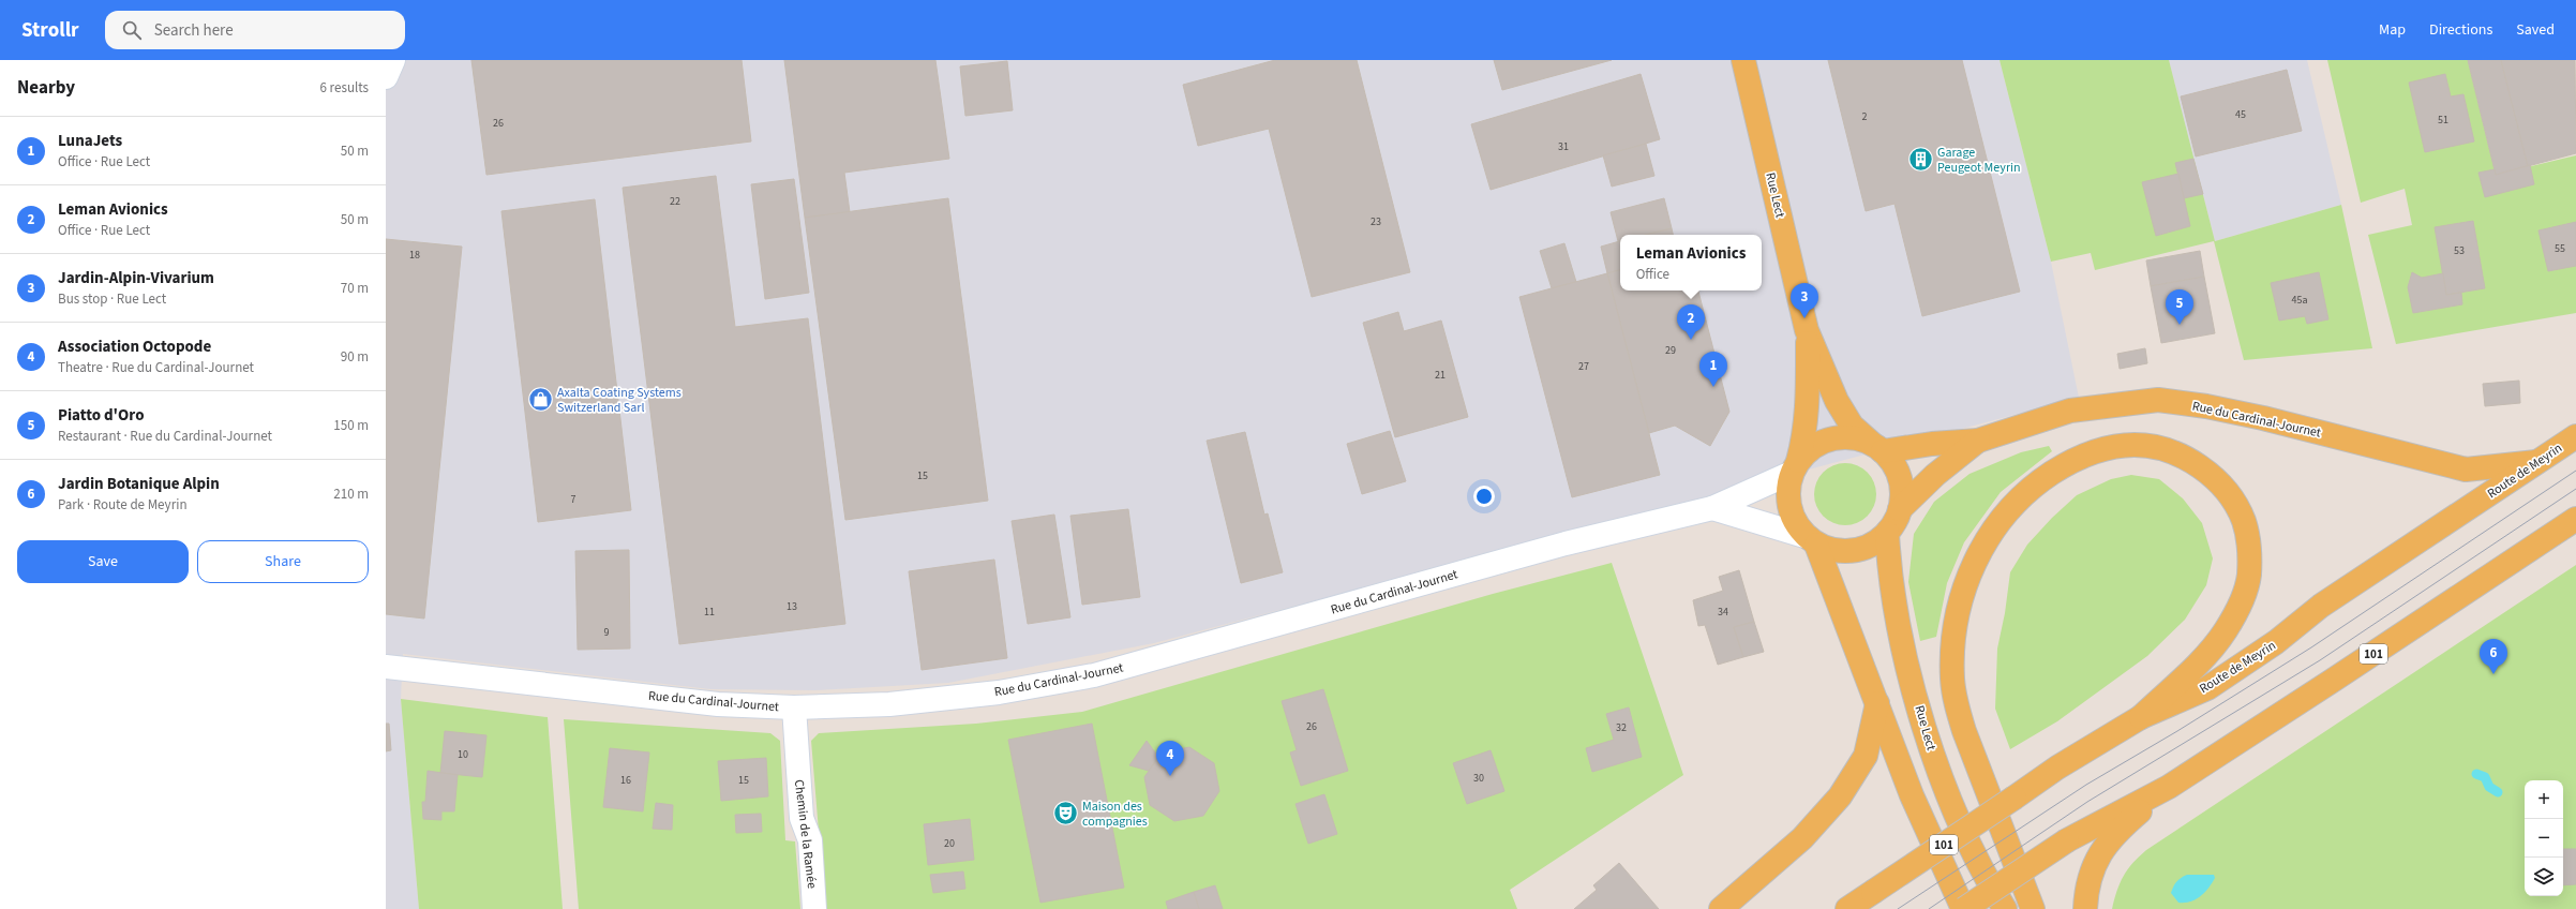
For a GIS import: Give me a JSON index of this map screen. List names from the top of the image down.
{
  "streets": {
    "main road": [
      "Rue Lect",
      "Rue du Cardinal-Journet",
      "Route de Meyrin",
      "101"
    ],
    "street": ["Chemin de la Ramée"]
  },
  "crossings": [
    ["Rue Lect", "Rue du Cardinal-Journet"],
    ["Rue du Cardinal-Journet", "Route de Meyrin"],
    ["Rue du Cardinal-Journet", "Chemin de la Ramée"]
  ],
  "places": {
    "building": ["Garage Peugeot Meyrin"],
    "shop": ["Axalta Coating Systems Switzerland Sarl"],
    "theatre": ["Maison des compagnies"]
  },
  "house_numbers": [
    "45",
    "2",
    "51",
    "26",
    "31",
    "22",
    "23",
    "55",
    "53",
    "18",
    "45a",
    "29",
    "27",
    "21",
    "15",
    "7",
    "13",
    "11",
    "34",
    "9",
    "26",
    "32",
    "10",
    "30",
    "16",
    "15",
    "20"
  ],
  "page": {
    "header": "Strollr",
    "search": "Search here",
    "nav": ["Map", "Directions", "Saved"],
    "heading": ["Nearby", "6 results"],
    "list": [
      {
        "mark": "1",
        "name": "LunaJets",
        "note": "Office · Rue Lect",
        "value": "50 m"
      },
      {
        "mark": "2",
        "name": "Leman Avionics",
        "note": "Office · Rue Lect",
        "value": "50 m"
      },
      {
        "mark": "3",
        "name": "Jardin-Alpin-Vivarium",
        "note": "Bus stop · Rue Lect",
        "value": "70 m"
      },
      {
        "mark": "4",
        "name": "Association Octopode",
        "note": "Theatre · Rue du Cardinal-Journet",
        "value": "90 m"
      },
      {
        "mark": "5",
        "name": "Piatto d'Oro",
        "note": "Restaurant · Rue du Cardinal-Journet",
        "value": "150 m"
      },
      {
        "mark": "6",
        "name": "Jardin Botanique Alpin",
        "note": "Park · Route de Meyrin",
        "value": "210 m"
      }
    ],
    "popup": ["Leman Avionics", "Office"],
    "pins": [
      "3",
      "5",
      "2",
      "1",
      "6",
      "4"
    ],
    "buttons": ["Save", "Share"],
    "map_buttons": ["+", "−"]
  }
}
